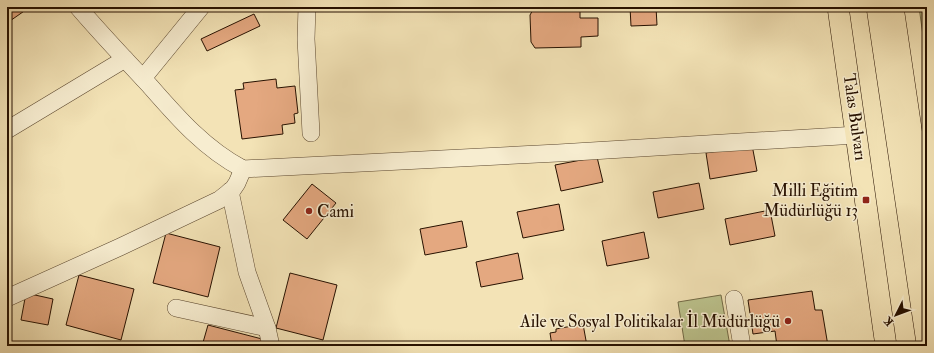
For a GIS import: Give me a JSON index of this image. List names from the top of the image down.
{
  "streets": {
    "main road": ["Talas Bulvarı"]
  },
  "places": {
    "transit": ["Milli Eğitim Müdürlüğü 13"],
    "other": ["Cami", "Aile ve Sosyal Politikalar İl Müdürlüğü"]
  },
  "north": "bottom left"
}
